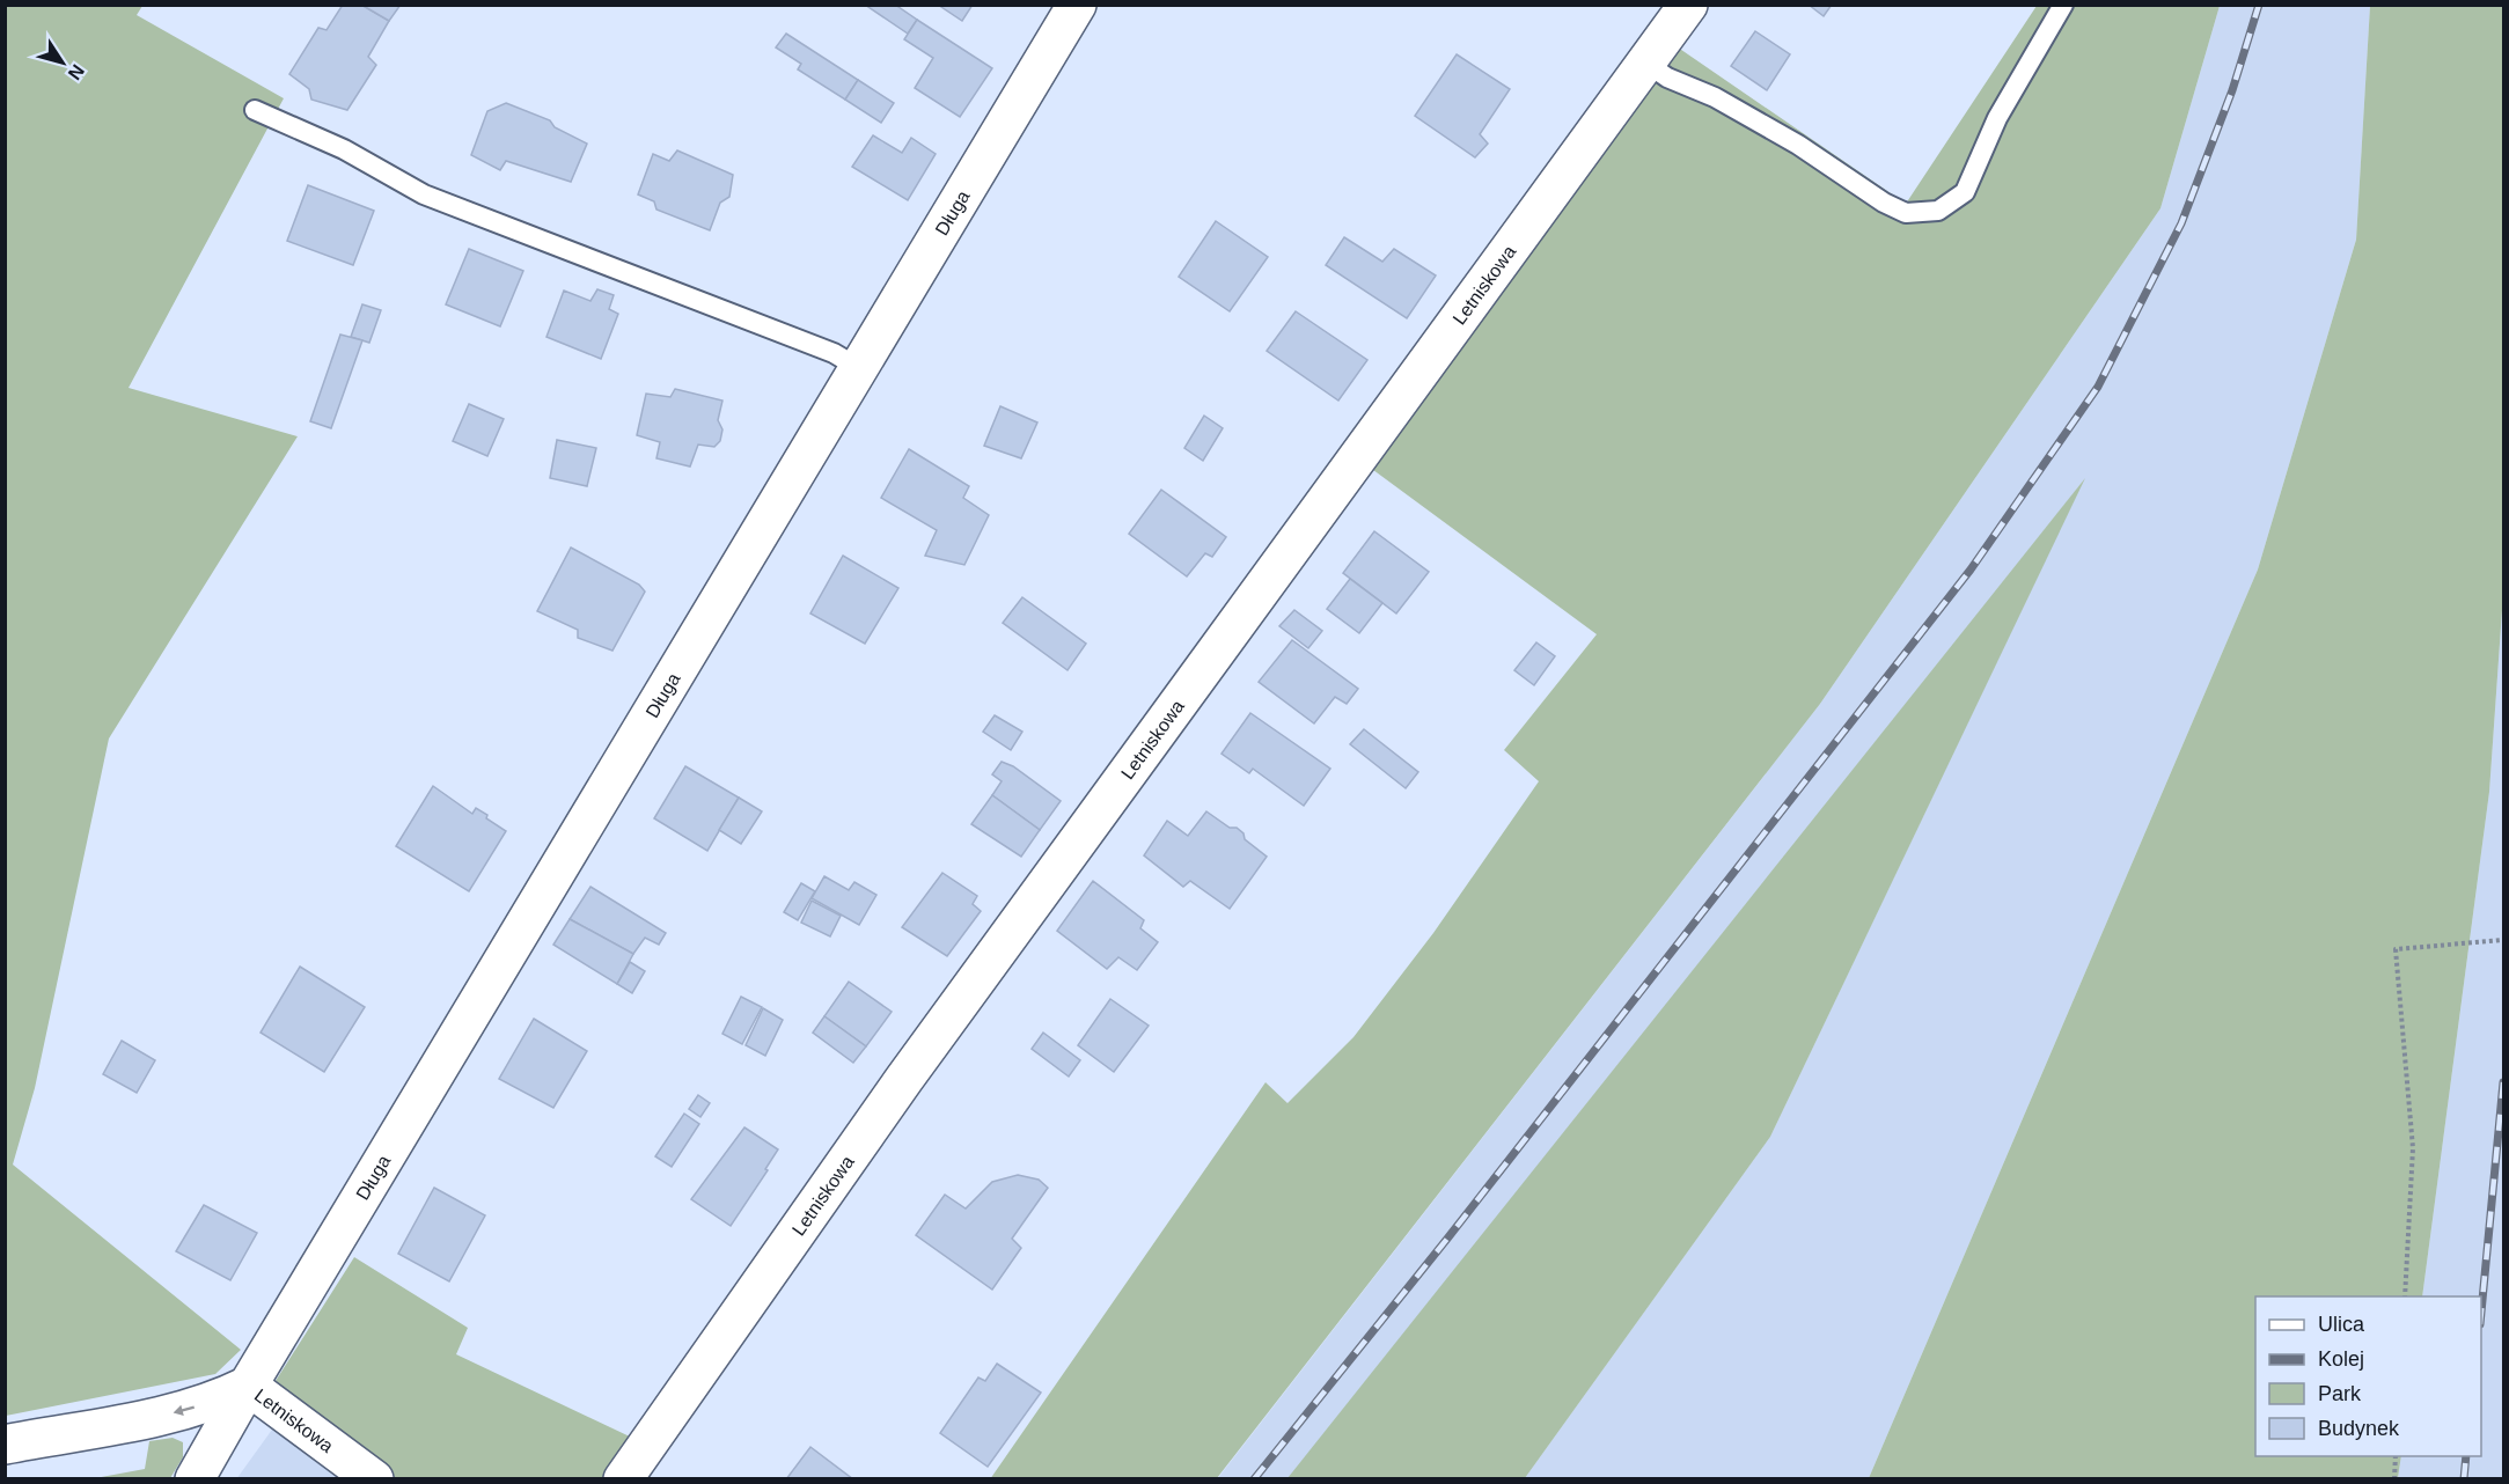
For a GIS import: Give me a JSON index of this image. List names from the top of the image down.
{
  "streets": {
    "street": ["Długa", "Letniskowa"]
  },
  "crossings": [
    ["Długa", "Letniskowa"]
  ],
  "legend": [
    "Ulica",
    "Kolej",
    "Park",
    "Budynek"
  ],
  "north": "bottom right"
}
